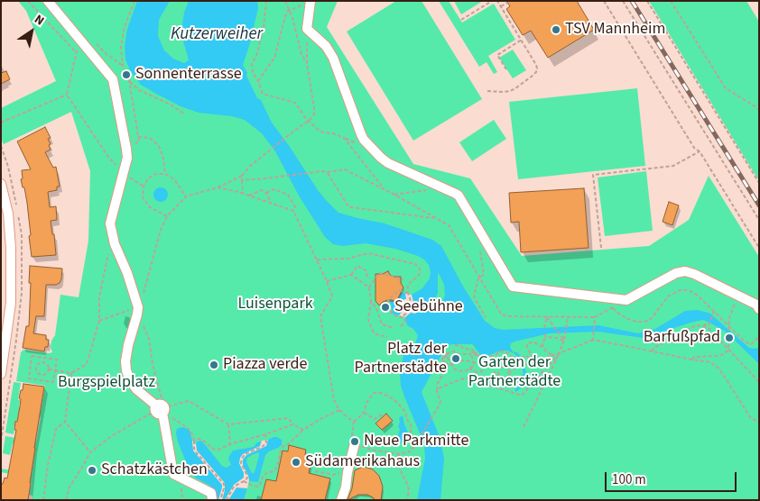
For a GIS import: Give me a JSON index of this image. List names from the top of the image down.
{
  "water": ["Kutzerweiher"],
  "parks": ["Luisenpark", "Garten der Partnerstädte", "Burgspielplatz"],
  "places": [
    "TSV Mannheim",
    "Sonnenterrasse",
    "Seebühne",
    "Barfußpfad",
    "Platz der Partnerstädte",
    "Piazza verde",
    "Neue Parkmitte",
    "Südamerikahaus",
    "Schatzkästchen"
  ],
  "scale_bar": "100 m",
  "north": "top right"
}
